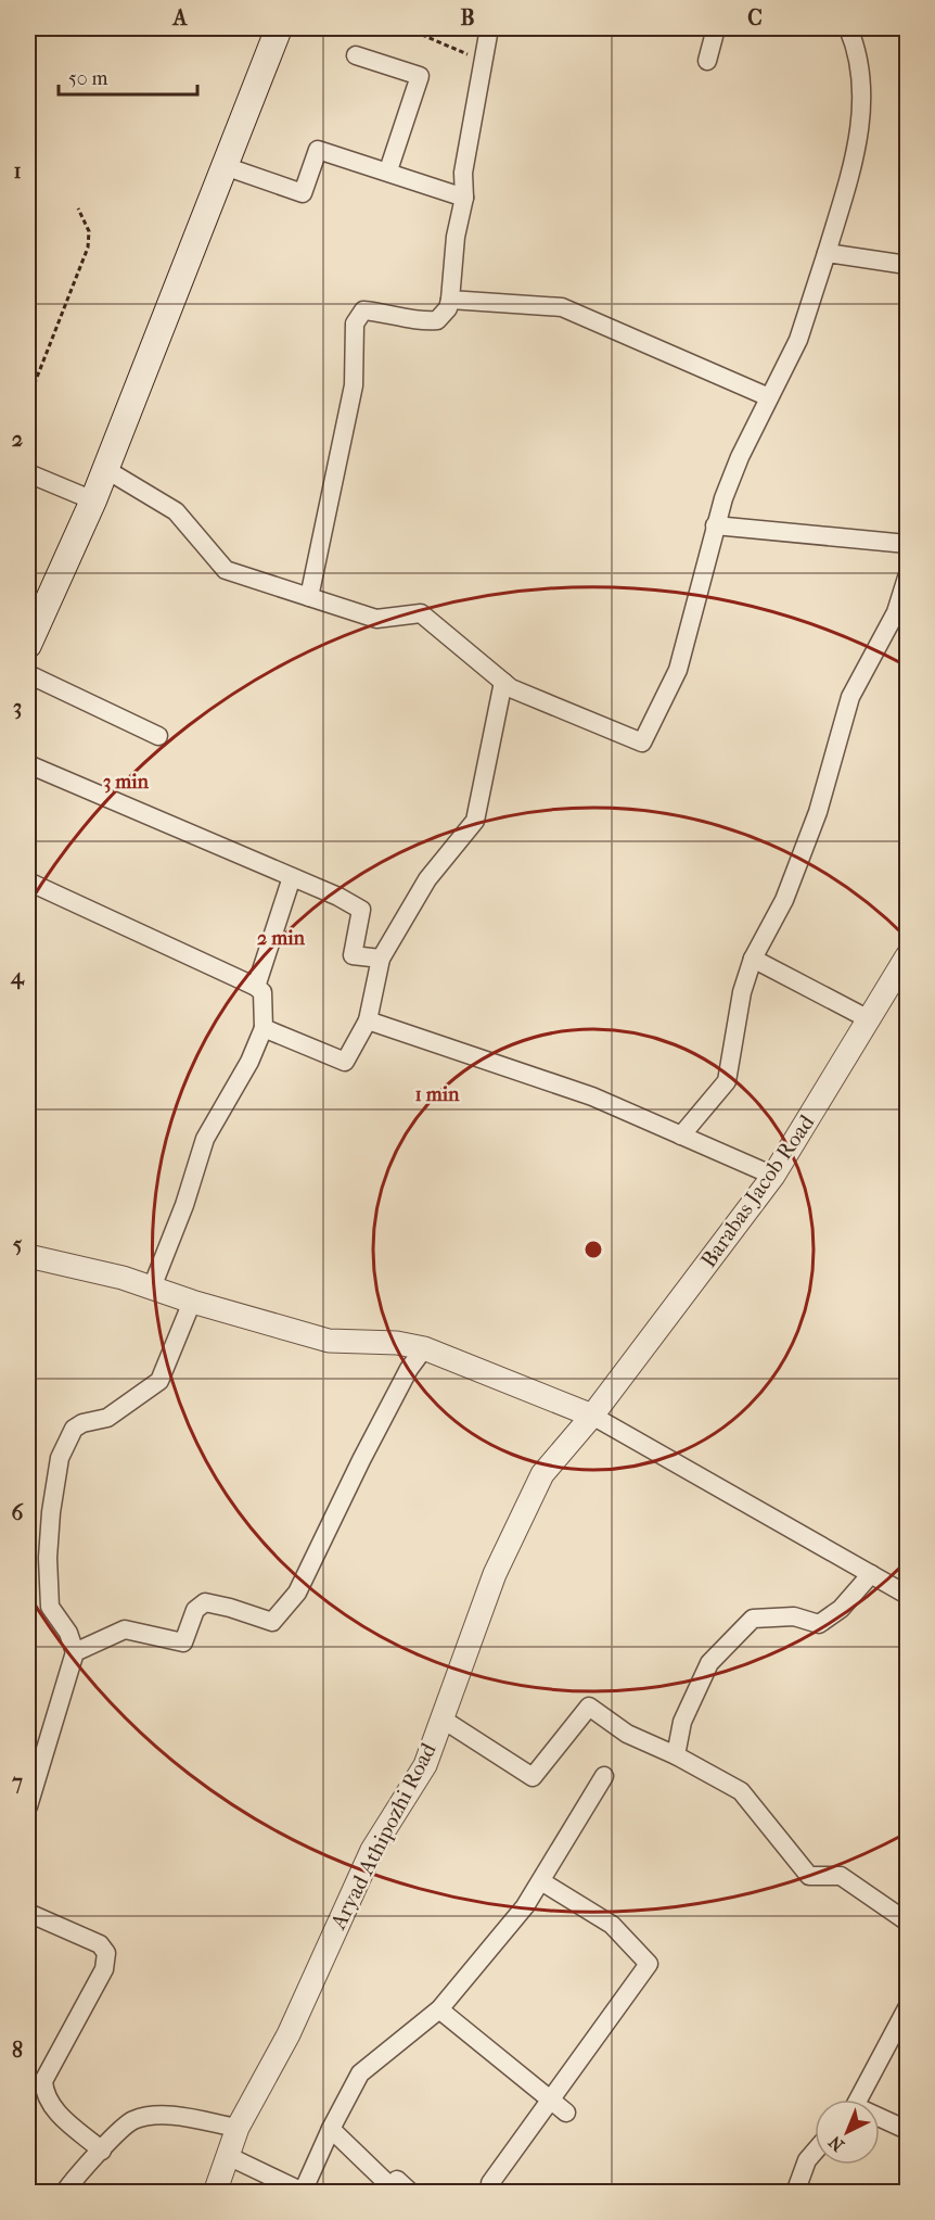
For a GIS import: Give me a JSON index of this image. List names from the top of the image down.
{
  "streets": {
    "street": ["Barabas Jacob Road", "Aryad Athipozhi Road"]
  },
  "crossings": [
    ["Barabas Jacob Road", "Aryad Athipozhi Road"]
  ],
  "scale_bar": "50 m",
  "north": "bottom left",
  "grid": {
    "columns": ["A", "B", "C"],
    "rows": [
      "1",
      "2",
      "3",
      "4",
      "5",
      "6",
      "7",
      "8"
    ]
  },
  "rings": ["3 min", "2 min", "1 min"]
}
